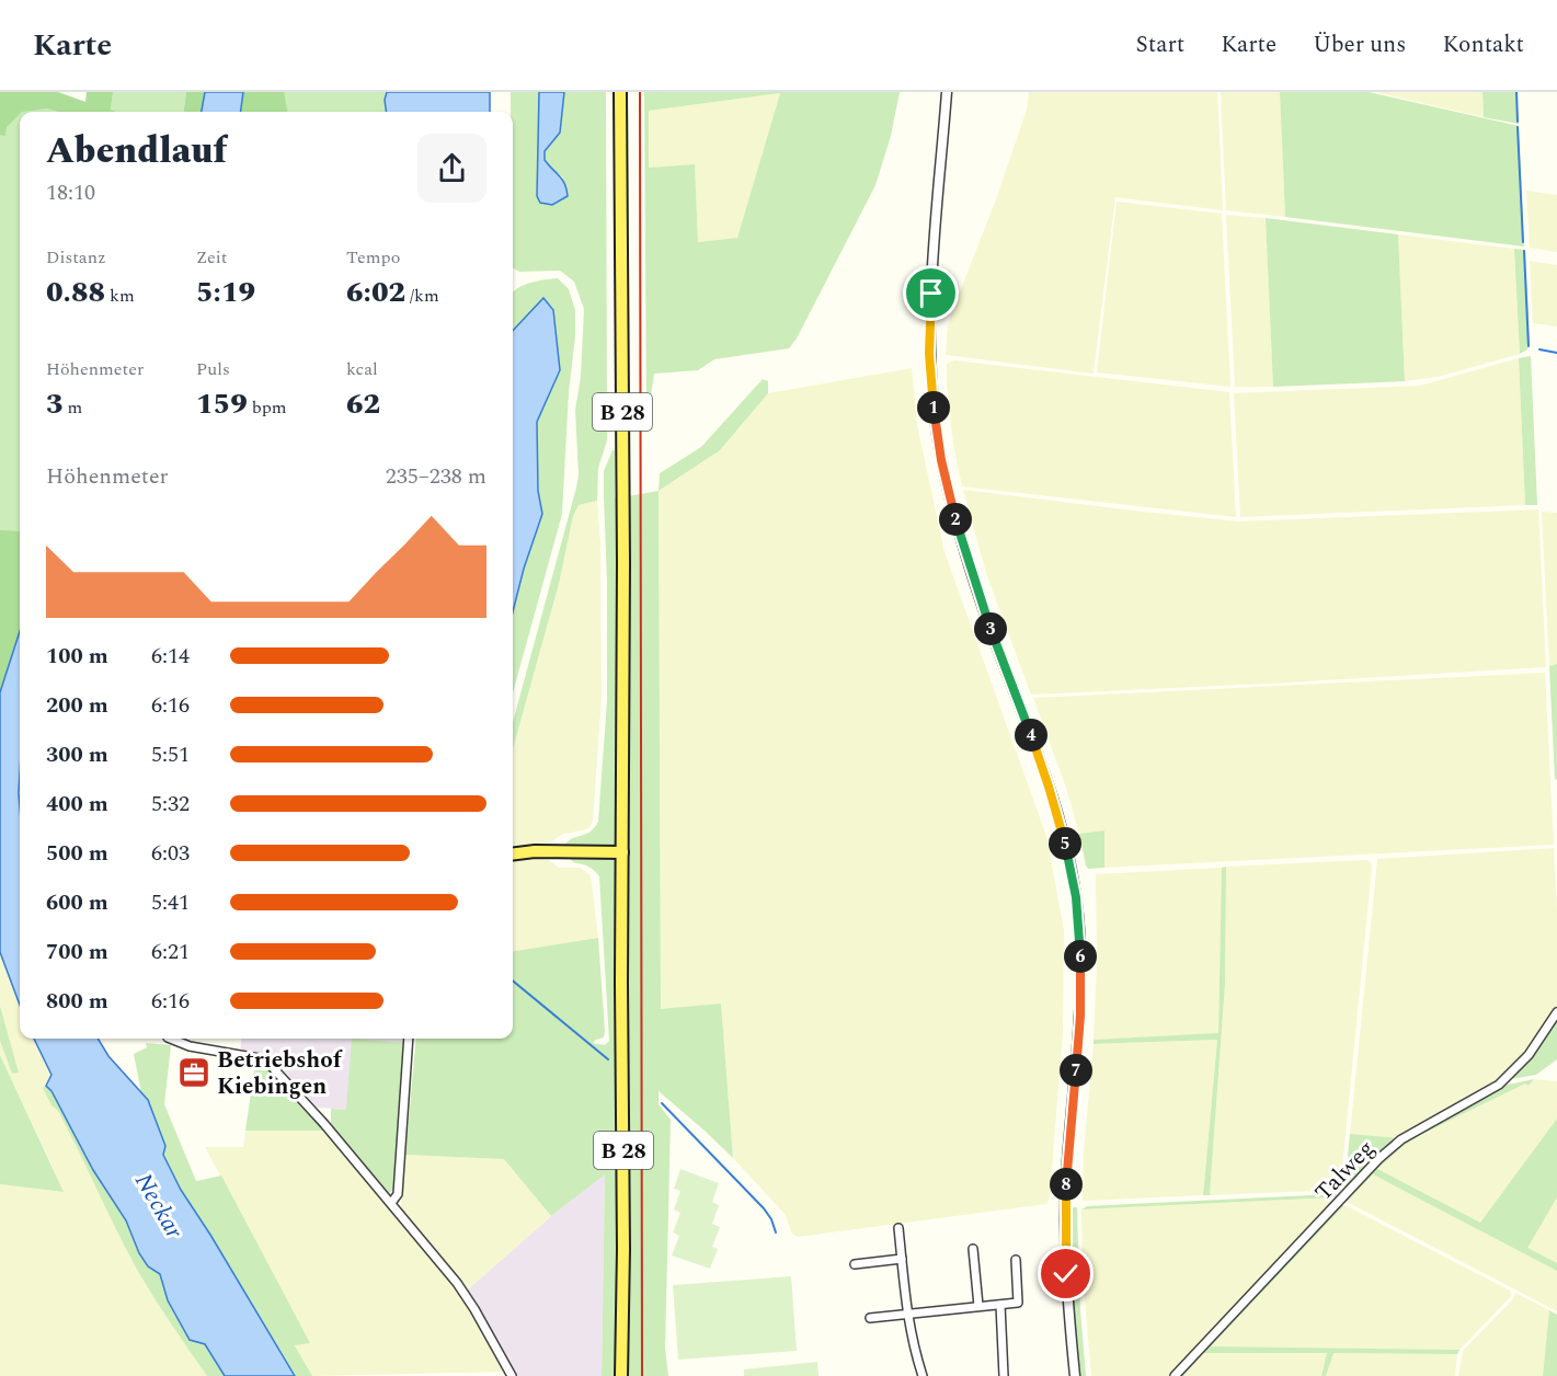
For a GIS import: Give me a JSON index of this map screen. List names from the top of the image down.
{
  "streets": {
    "main road": ["B 28"],
    "street": ["Talweg"]
  },
  "water": ["Neckar"],
  "places": {
    "office": ["Betriebshof Kiebingen"]
  },
  "page": {
    "header": "Karte",
    "nav": [
      "Start",
      "Karte",
      "Über uns",
      "Kontakt"
    ],
    "heading": ["Abendlauf", "18:10"],
    "stats": [
      ["Distanz", "0.88 km"],
      ["Zeit", "5:19"],
      ["Tempo", "6:02 /km"],
      ["Höhenmeter", "3 m"],
      ["Puls", "159 bpm"],
      ["kcal", "62"]
    ],
    "pins": [
      "1",
      "2",
      "3",
      "4",
      "5",
      "6",
      "7",
      "8"
    ],
    "chart": ["Höhenmeter", "235–238 m"],
    "list": [
      {
        "name": "100 m",
        "note": "6:14"
      },
      {
        "name": "200 m",
        "note": "6:16"
      },
      {
        "name": "300 m",
        "note": "5:51"
      },
      {
        "name": "400 m",
        "note": "5:32"
      },
      {
        "name": "500 m",
        "note": "6:03"
      },
      {
        "name": "600 m",
        "note": "5:41"
      },
      {
        "name": "700 m",
        "note": "6:21"
      },
      {
        "name": "800 m",
        "note": "6:16"
      }
    ]
  }
}
